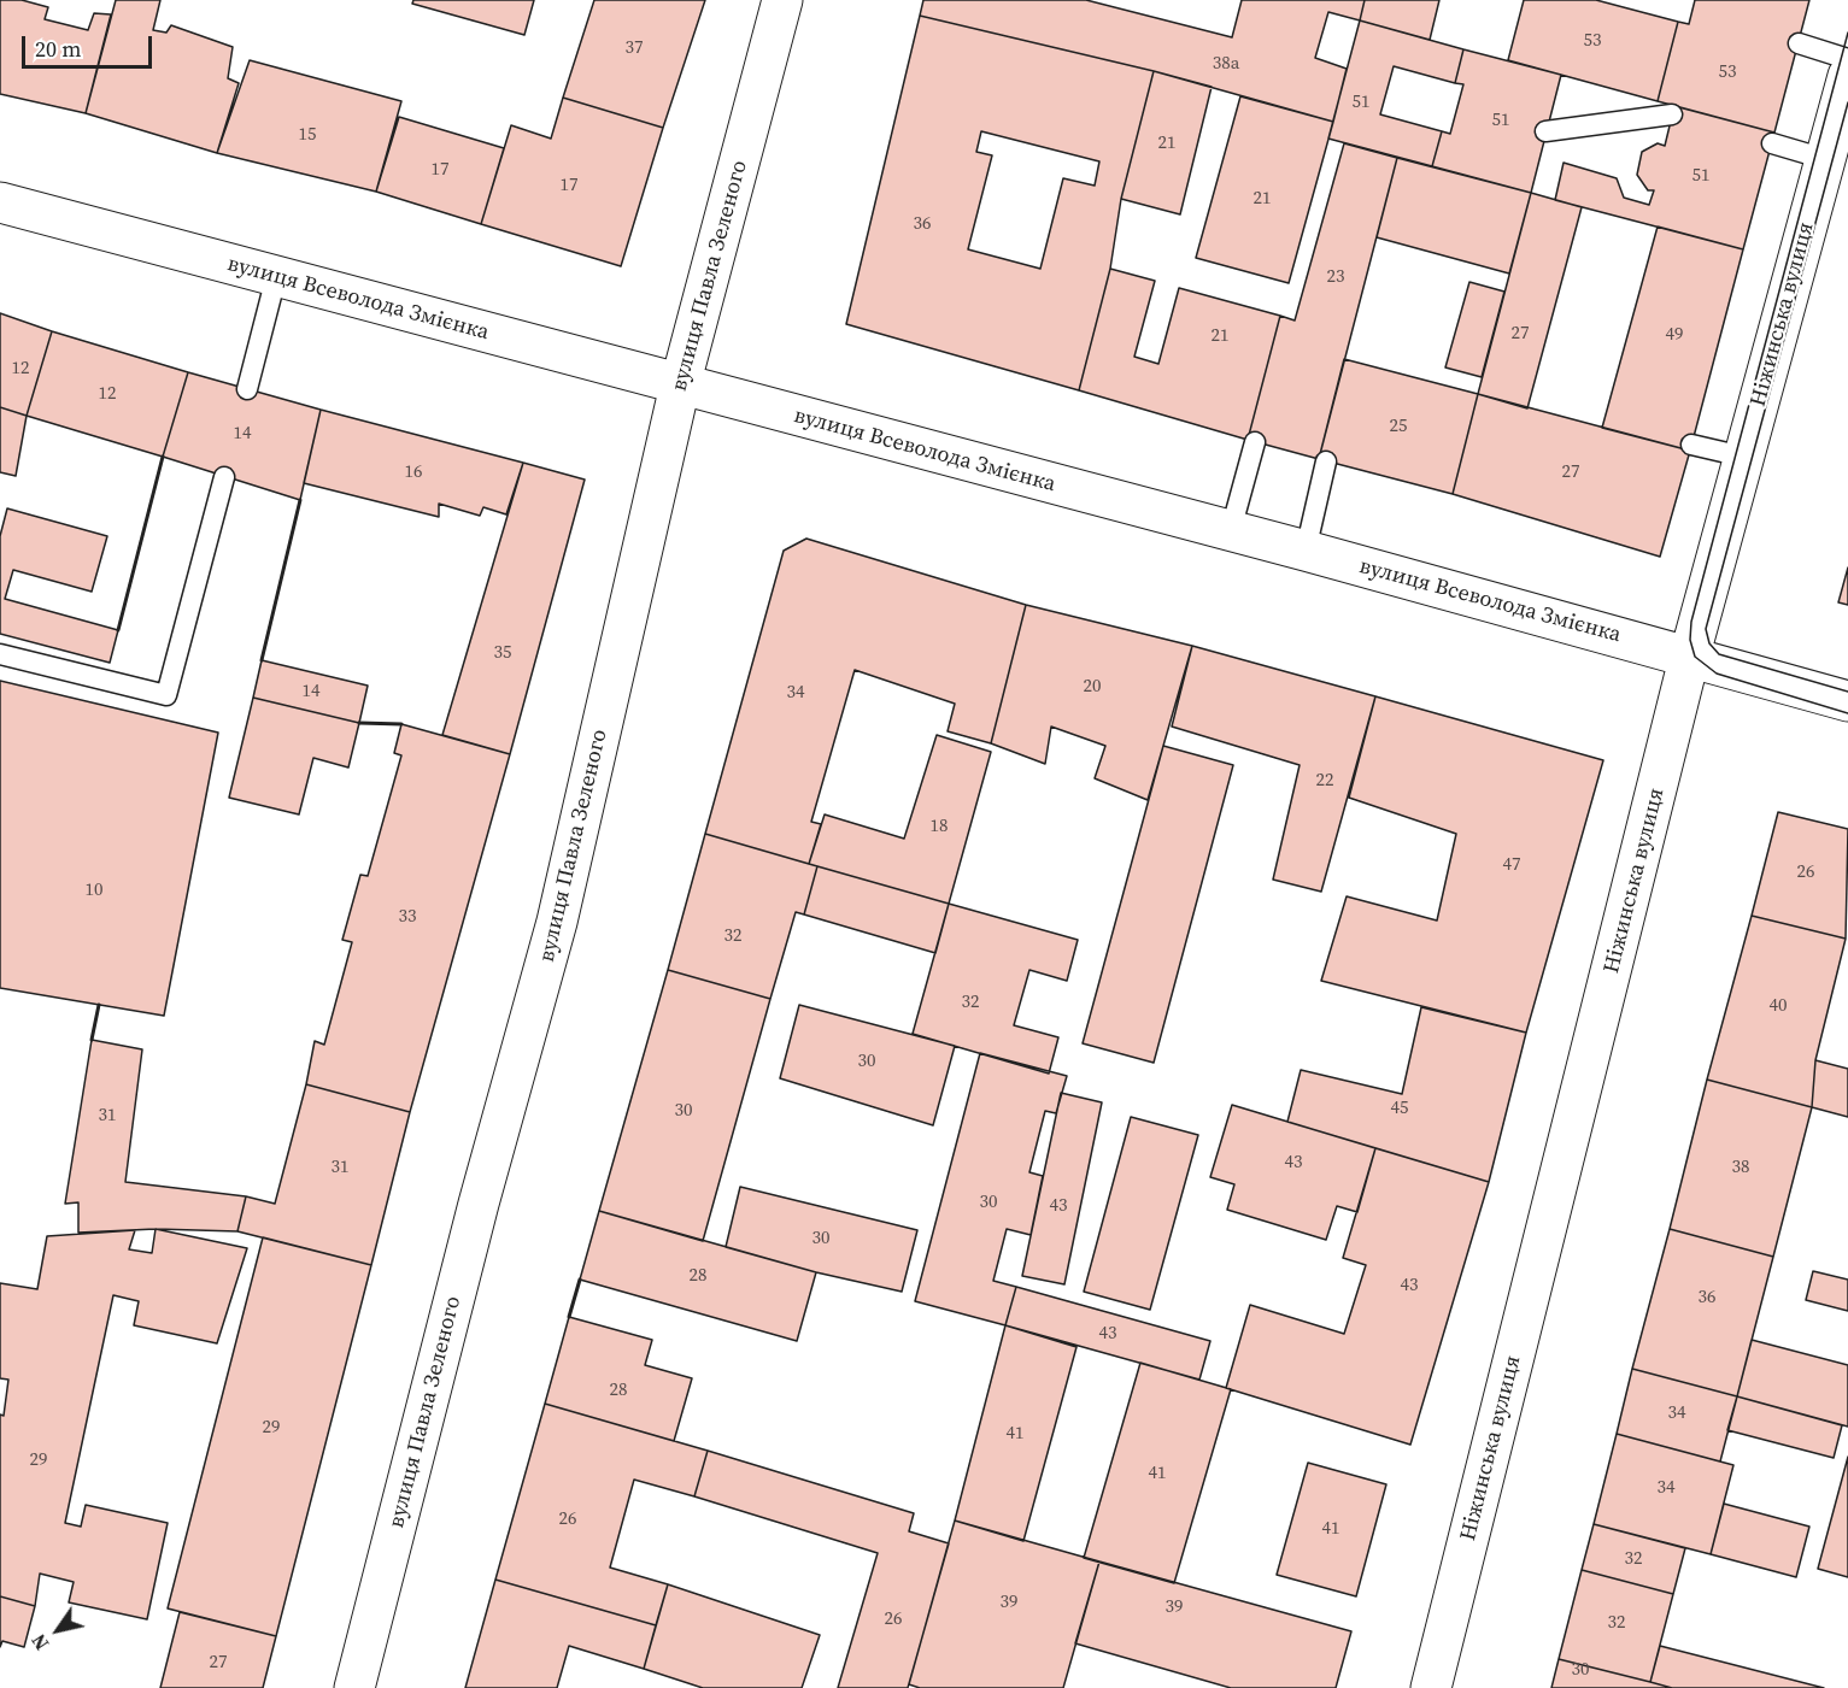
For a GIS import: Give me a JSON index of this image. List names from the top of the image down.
{
  "streets": {
    "street": ["вулиця Павла Зеленого", "вулиця Всеволода Змієнка", "Ніжинська вулиця"]
  },
  "crossings": [
    ["вулиця Павла Зеленого", "вулиця Всеволода Змієнка"],
    ["вулиця Всеволода Змієнка", "Ніжинська вулиця"]
  ],
  "house_numbers": [
    "53",
    "37",
    "38а",
    "53",
    "51",
    "51",
    "15",
    "21",
    "17",
    "51",
    "17",
    "21",
    "36",
    "23",
    "27",
    "49",
    "21",
    "12",
    "12",
    "25",
    "14",
    "16",
    "27",
    "35",
    "20",
    "14",
    "34",
    "22",
    "18",
    "47",
    "26",
    "10",
    "33",
    "32",
    "32",
    "40",
    "30",
    "45",
    "30",
    "31",
    "43",
    "31",
    "38",
    "30",
    "43",
    "30",
    "28",
    "43",
    "36",
    "43",
    "28",
    "34",
    "29",
    "41",
    "29",
    "41",
    "34",
    "26",
    "41",
    "32",
    "39",
    "39",
    "26",
    "32",
    "27",
    "30"
  ],
  "scale_bar": "20 m",
  "north": "bottom left"
}
